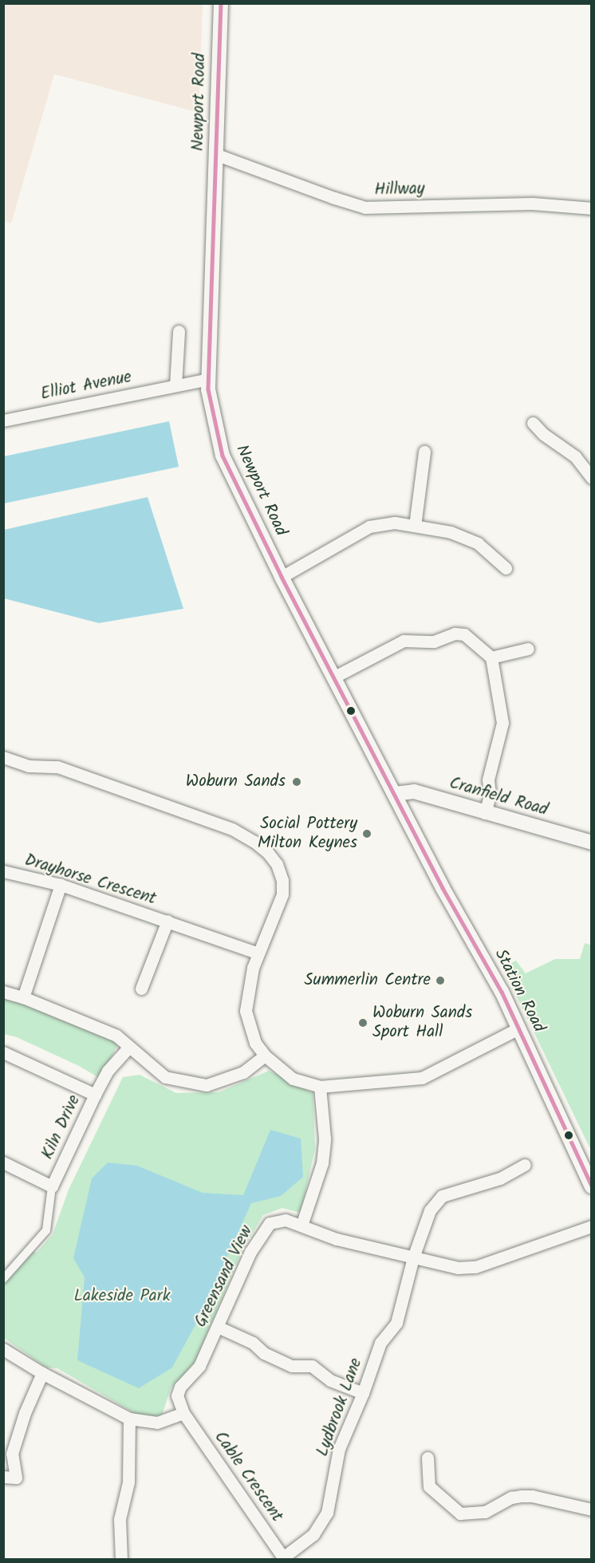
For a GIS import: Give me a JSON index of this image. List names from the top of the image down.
{
  "streets": {
    "street": [
      "Newport Road",
      "Hillway",
      "Elliot Avenue",
      "Cranfield Road",
      "Drayhorse Crescent",
      "Station Road",
      "Kiln Drive",
      "Greensand View",
      "Lydbrook Lane",
      "Cable Crescent"
    ]
  },
  "crossings": [
    ["Newport Road", "Hillway"],
    ["Newport Road", "Elliot Avenue"],
    ["Newport Road", "Cranfield Road"],
    ["Newport Road", "Station Road"],
    ["Greensand View", "Lydbrook Lane"],
    ["Greensand View", "Cable Crescent"],
    ["Lydbrook Lane", "Cable Crescent"]
  ],
  "parks": ["Lakeside Park"],
  "places": [
    "Woburn Sands",
    "Social Pottery Milton Keynes",
    "Summerlin Centre",
    "Woburn Sands Sport Hall"
  ]
}
